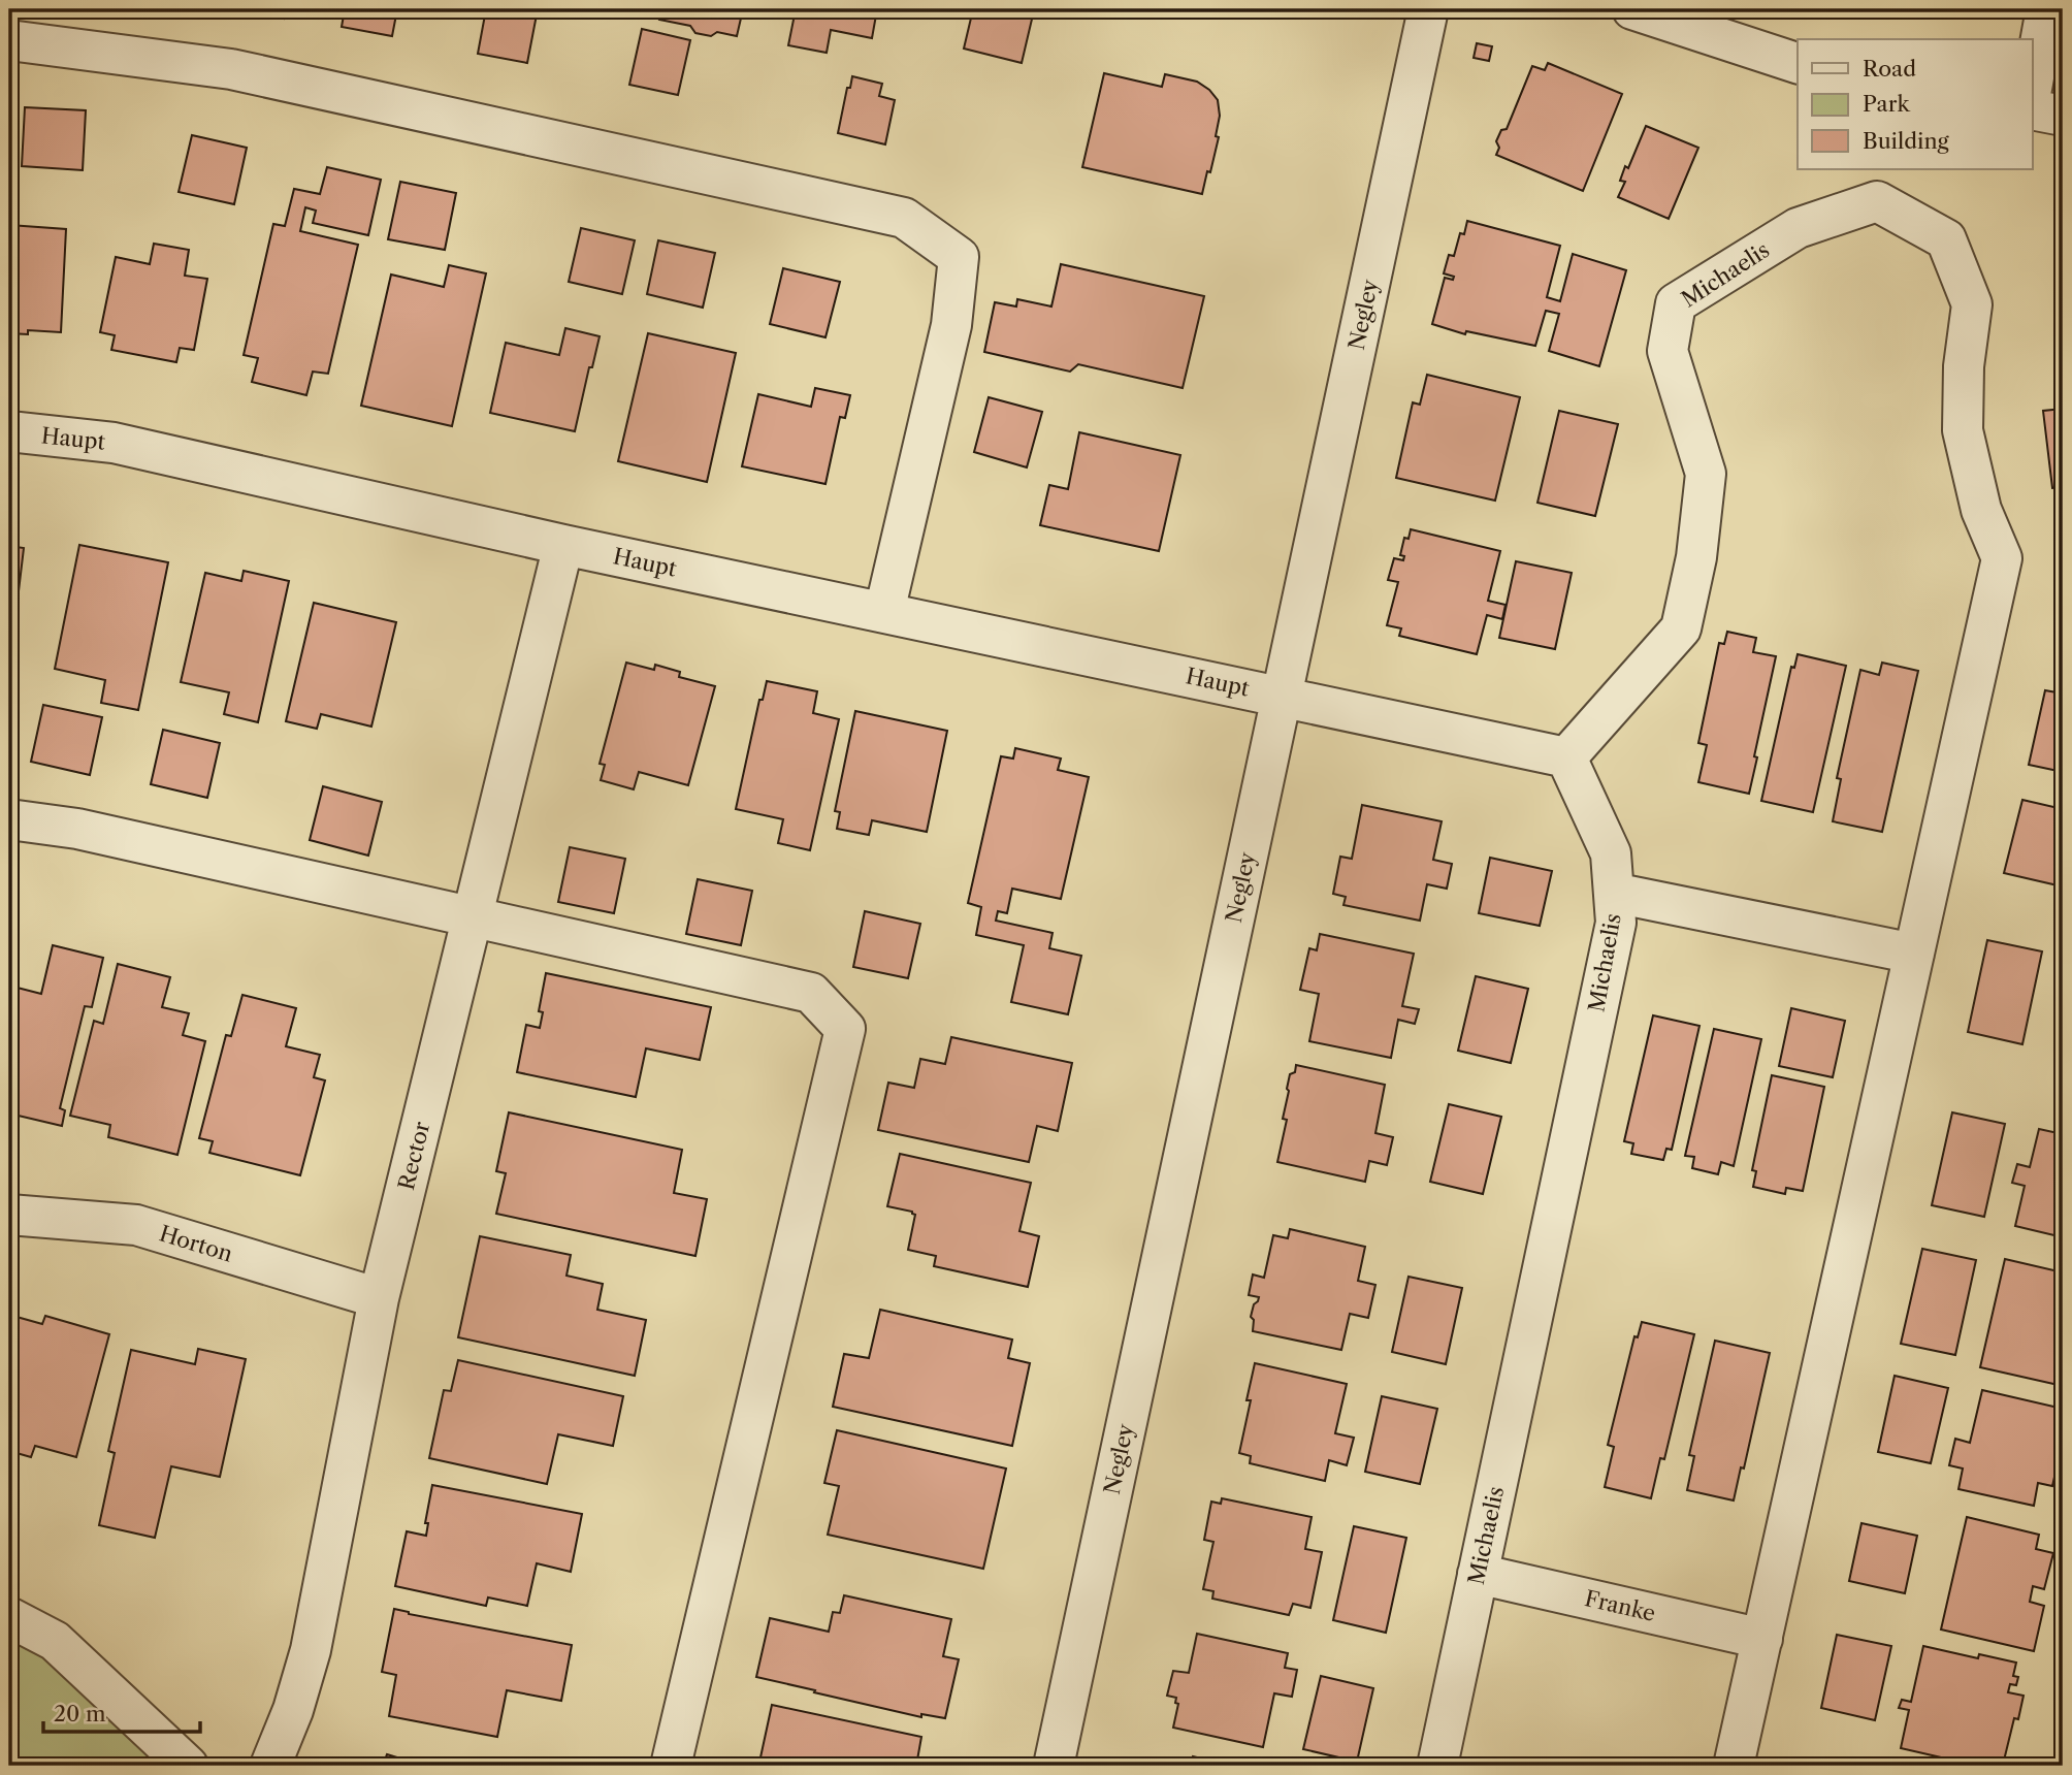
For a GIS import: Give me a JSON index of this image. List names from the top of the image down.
{
  "streets": {
    "street": [
      "Michaelis",
      "Negley",
      "Haupt",
      "Rector",
      "Horton",
      "Franke"
    ]
  },
  "crossings": [
    ["Michaelis", "Haupt"],
    ["Michaelis", "Franke"],
    ["Negley", "Haupt"],
    ["Haupt", "Rector"],
    ["Rector", "Horton"]
  ],
  "legend": ["Road", "Park", "Building"],
  "scale_bar": "20 m"
}
